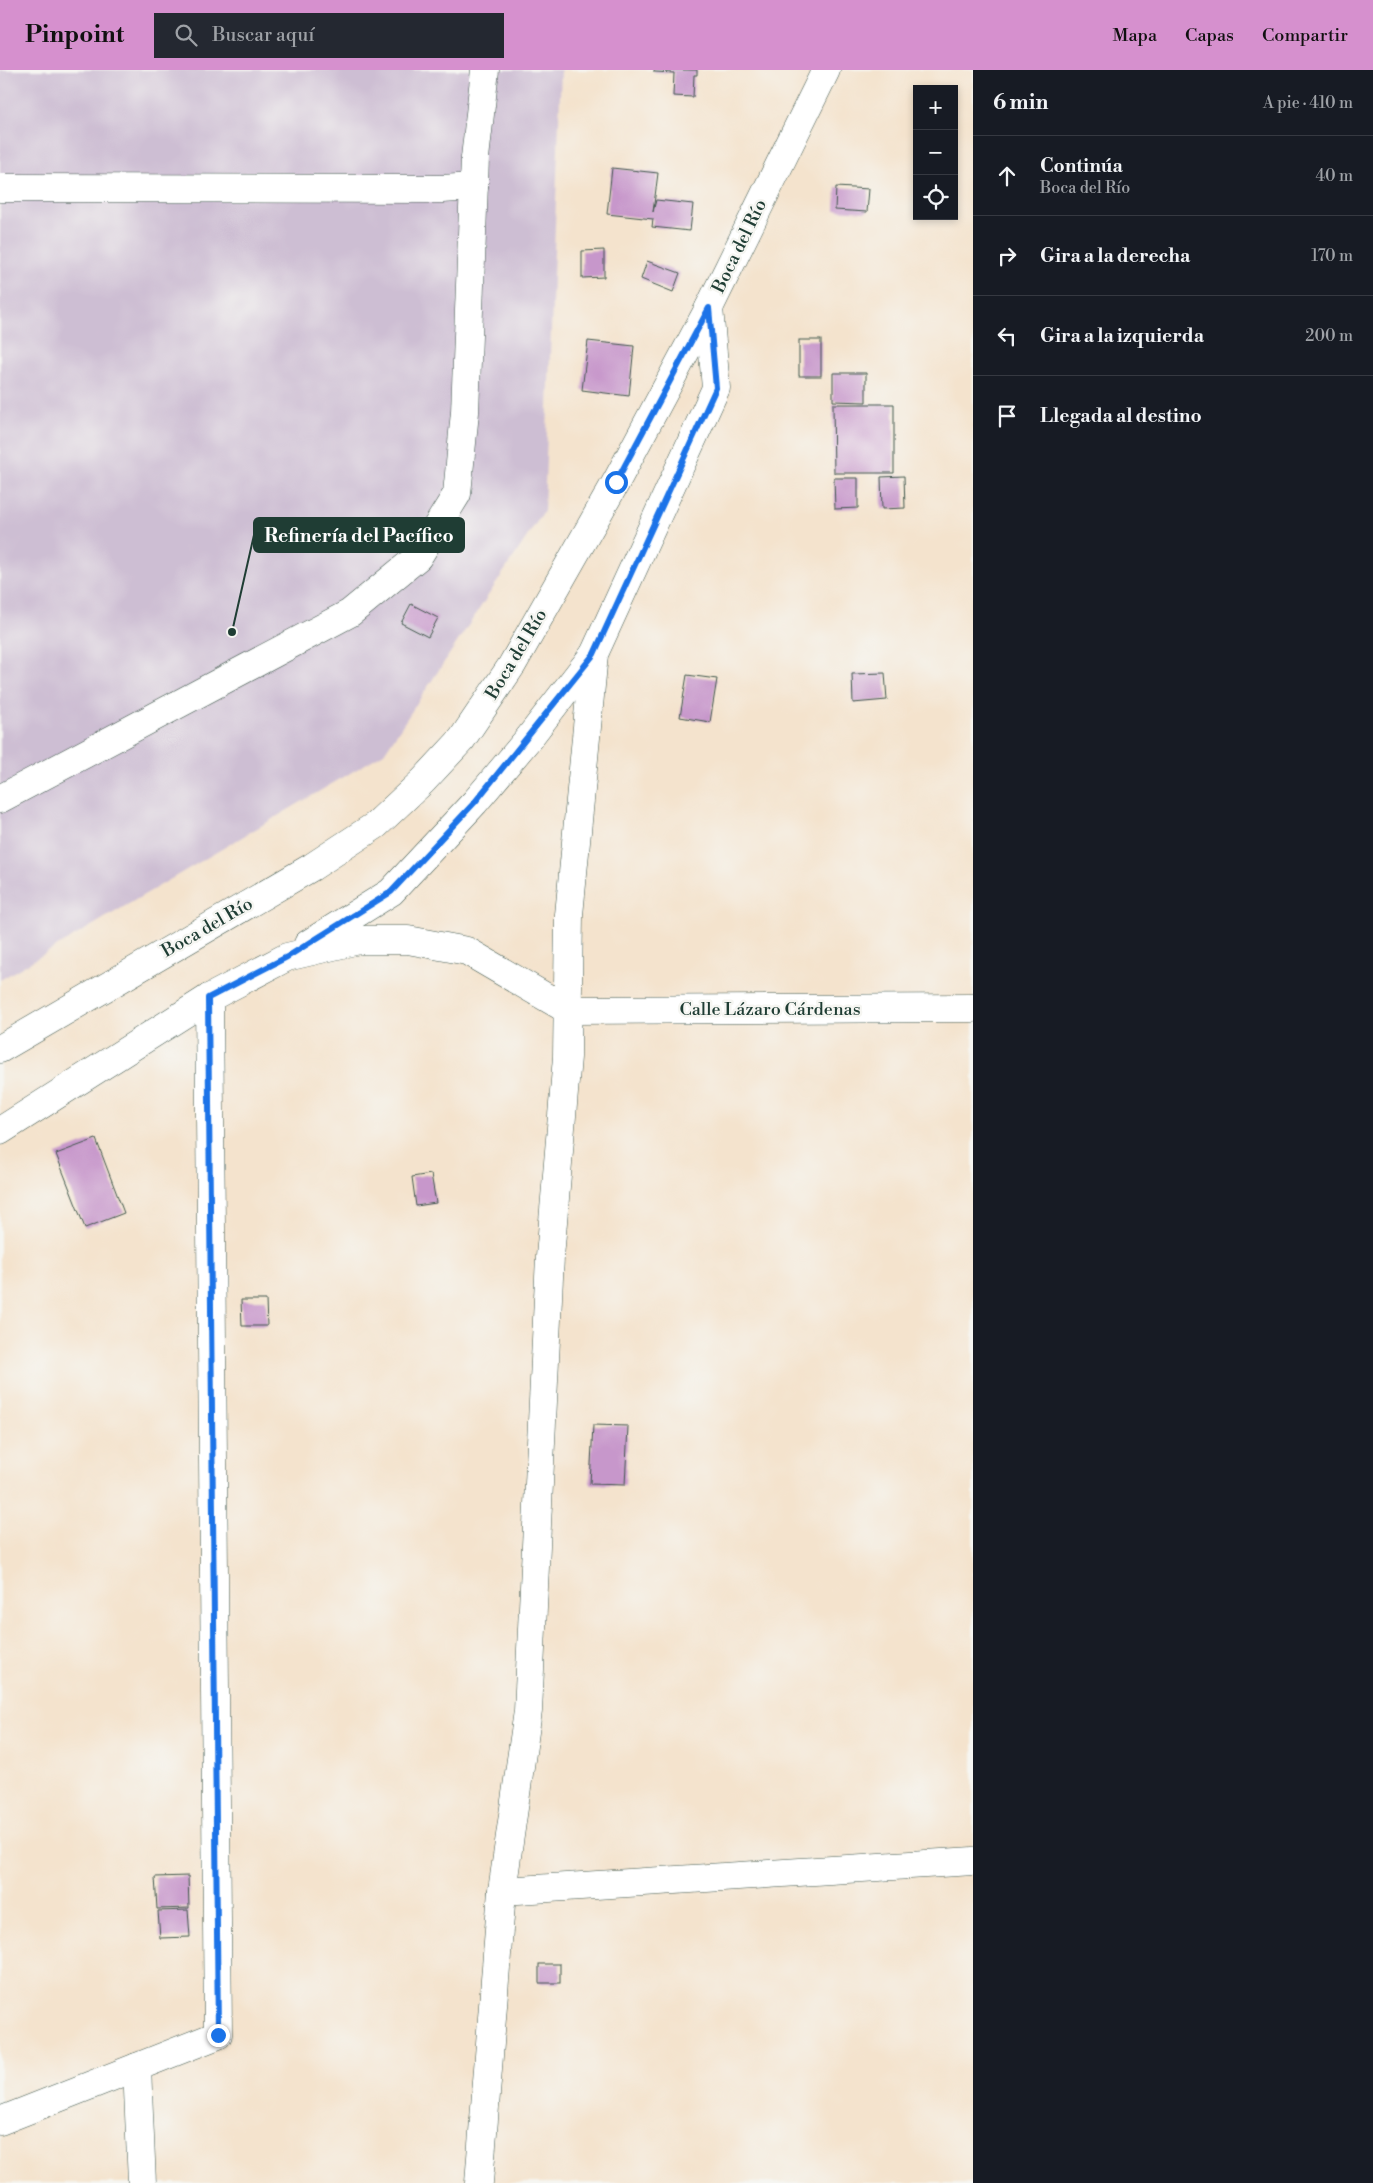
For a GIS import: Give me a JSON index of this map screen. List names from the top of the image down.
{
  "streets": {
    "street": ["Boca del Río", "Calle Lázaro Cárdenas"]
  },
  "places": ["Refinería del Pacífico"],
  "page": {
    "header": "Pinpoint",
    "search": "Buscar aquí",
    "nav": ["Mapa", "Capas", "Compartir"],
    "heading": ["6 min", "A pie · 410 m"],
    "map_buttons": ["+", "−"],
    "list": [
      ["Continúa", "Boca del Río", "40 m"],
      ["Gira a la derecha", "170 m"],
      ["Gira a la izquierda", "200 m"],
      "Llegada al destino"
    ]
  }
}
